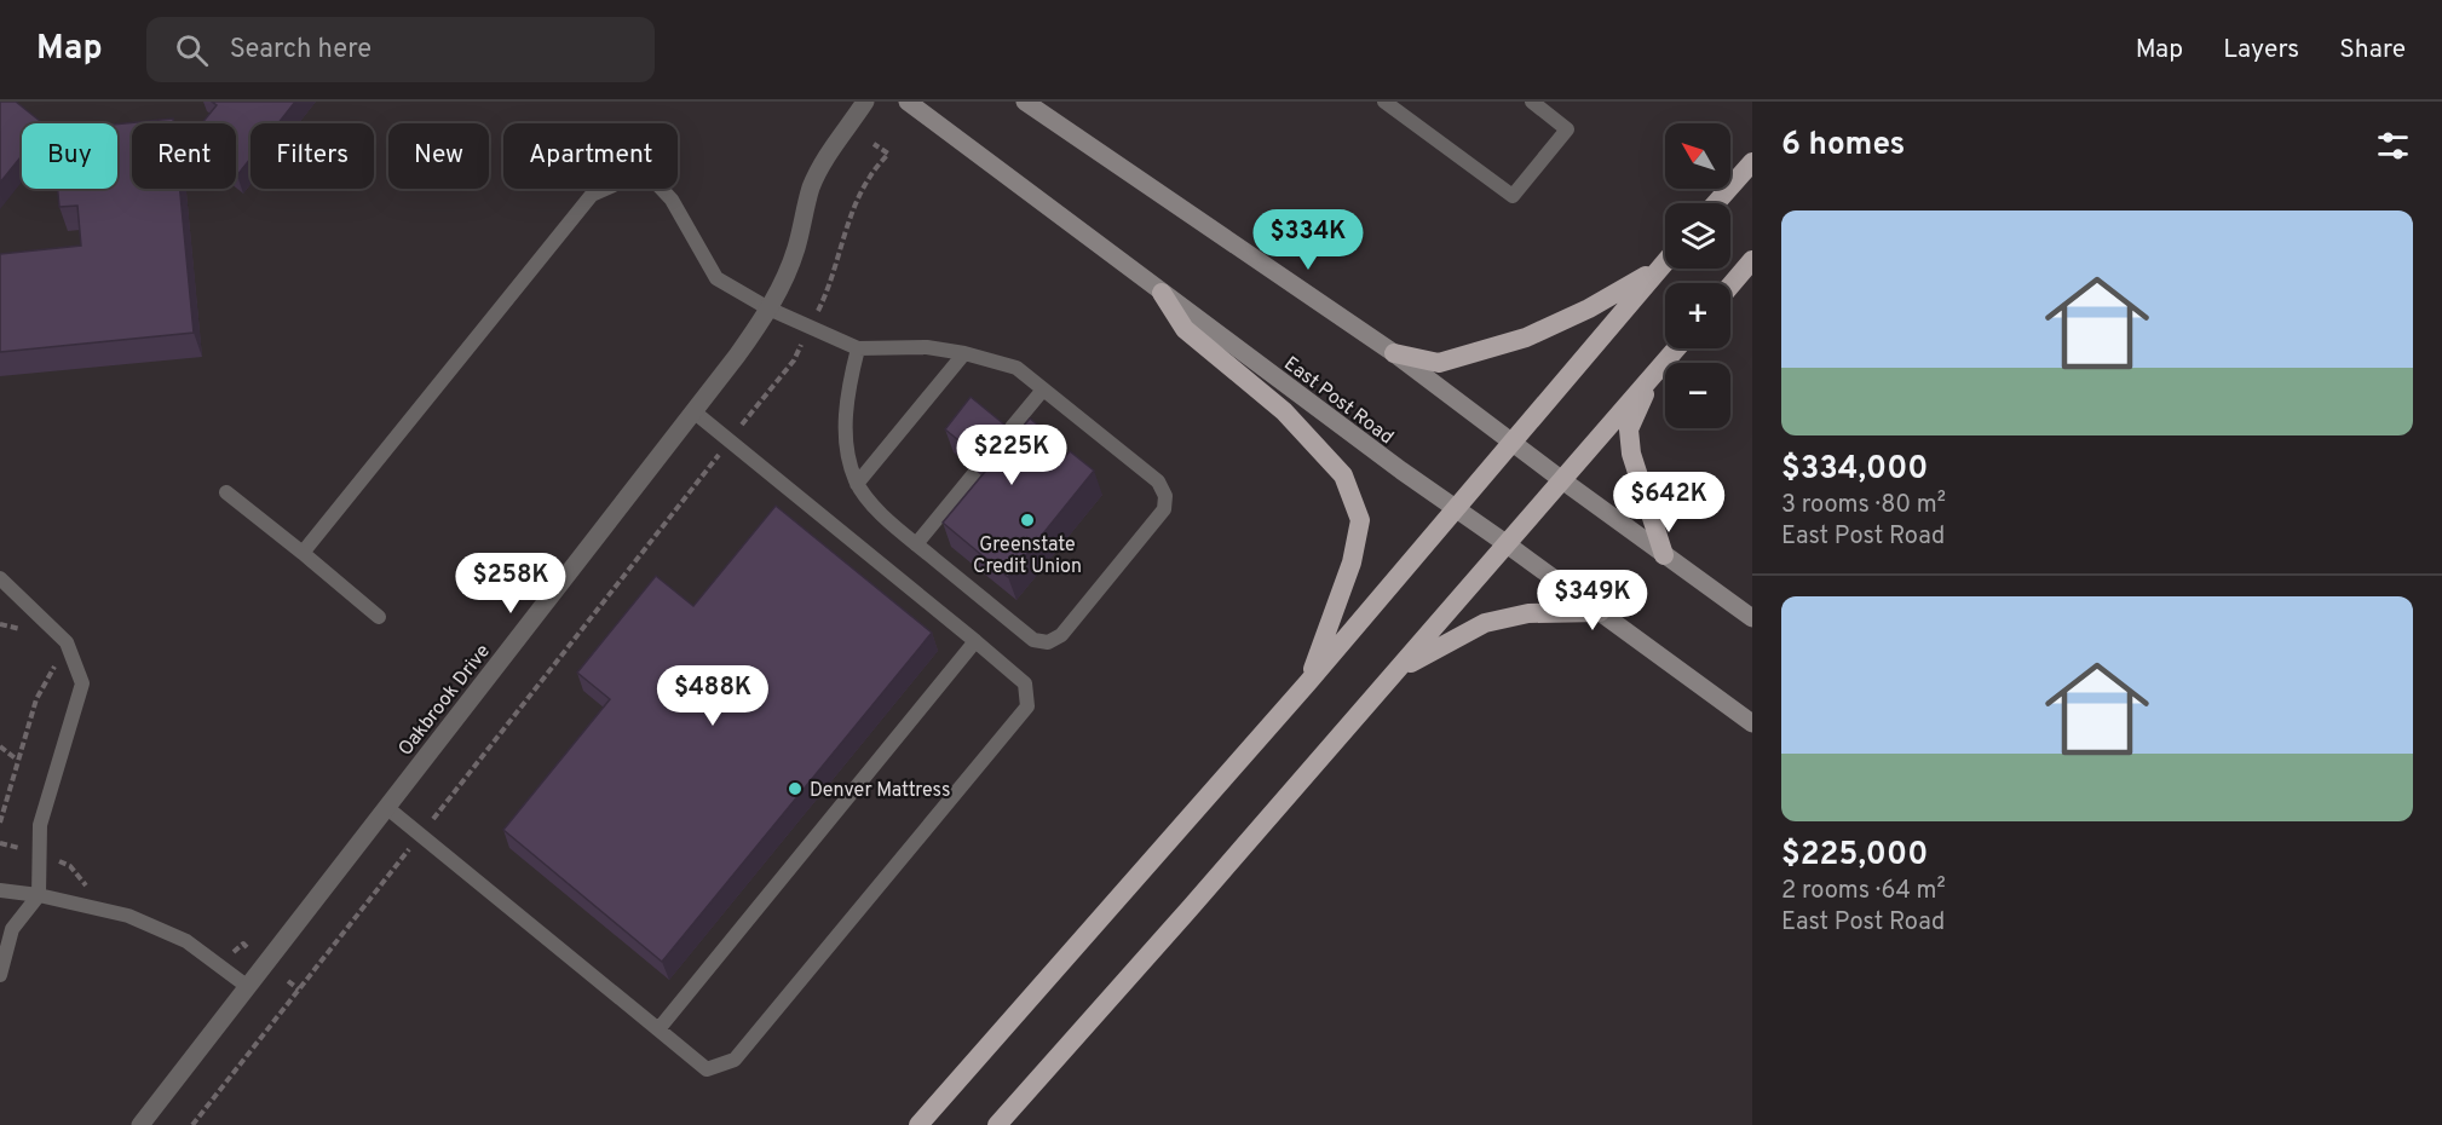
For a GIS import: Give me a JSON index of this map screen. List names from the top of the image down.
{
  "streets": {
    "main road": ["East Post Road"],
    "street": ["Oakbrook Drive"]
  },
  "places": ["Greenstate Credit Union", "Denver Mattress"],
  "north": "top left",
  "page": {
    "header": "Map",
    "search": "Search here",
    "nav": ["Map", "Layers", "Share"],
    "heading": "6 homes",
    "map_buttons": ["+", "−"],
    "chip": [
      "Buy",
      "Rent",
      "Filters",
      "New",
      "Apartment"
    ],
    "list": [
      {
        "name": "$334,000",
        "note": "3 rooms · 80 m² · East Post Road"
      },
      {
        "name": "$225,000",
        "note": "2 rooms · 64 m² · East Post Road"
      }
    ],
    "price": [
      "$334K",
      "$225K",
      "$642K",
      "$258K",
      "$349K",
      "$488K"
    ]
  }
}
